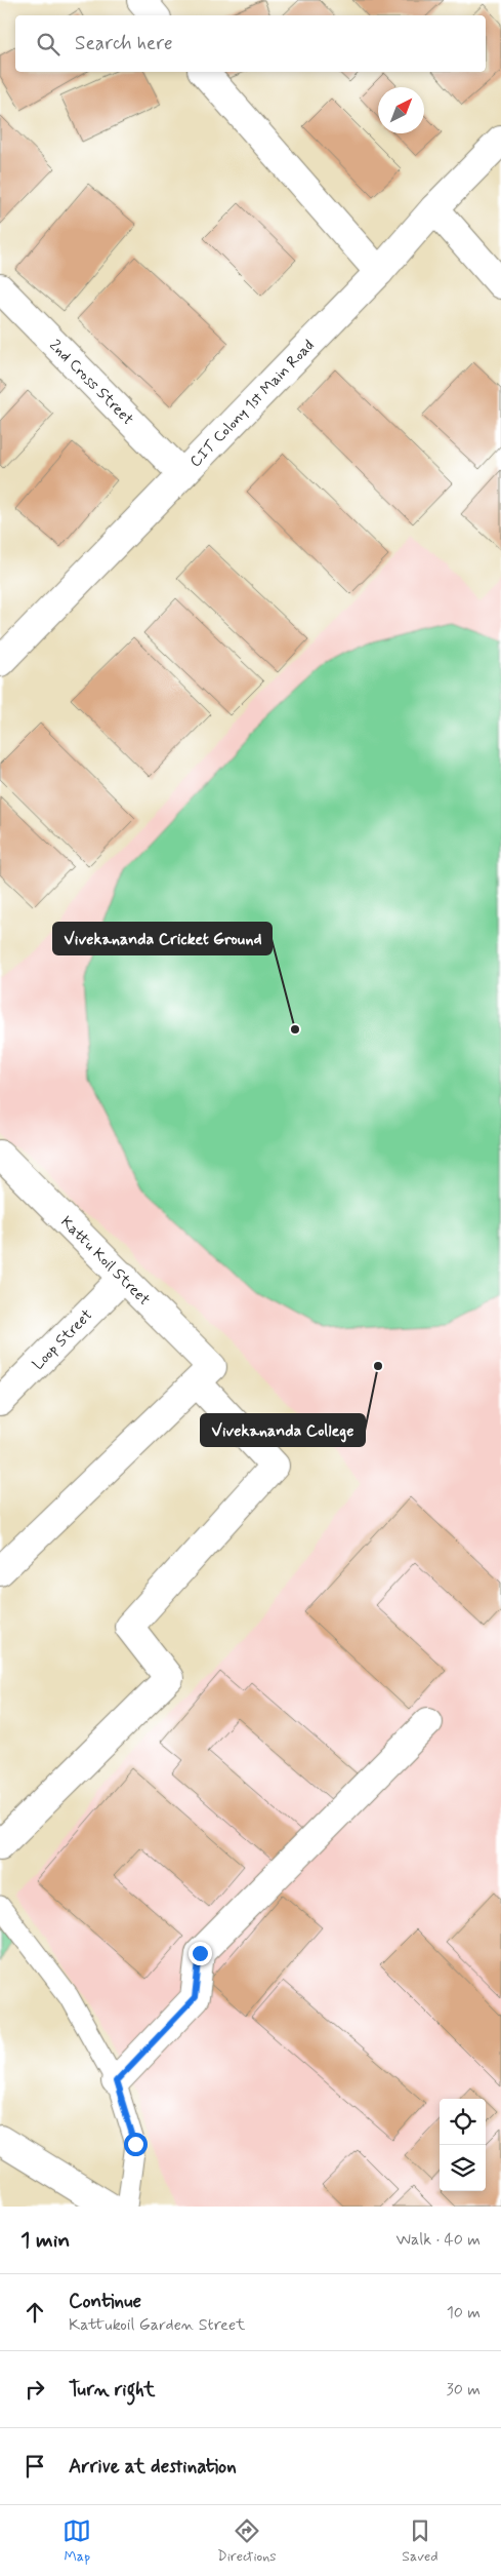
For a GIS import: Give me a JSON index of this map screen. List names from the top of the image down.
{
  "streets": {
    "street": [
      "2nd Cross Street",
      "CIT Colony 1st Main Road",
      "Kattu Koil Street",
      "Loop Street"
    ]
  },
  "crossings": [
    ["2nd Cross Street", "CIT Colony 1st Main Road"],
    ["Kattu Koil Street", "Loop Street"]
  ],
  "places": ["Vivekananda Cricket Ground", "Vivekananda College"],
  "north": "top right",
  "page": {
    "search": "Search here",
    "heading": ["1 min", "Walk · 40 m"],
    "list": [
      ["Continue", "Kattukoil Garden Street", "10 m"],
      ["Turn right", "30 m"],
      "Arrive at destination"
    ],
    "nav": ["Map", "Directions", "Saved"]
  }
}
